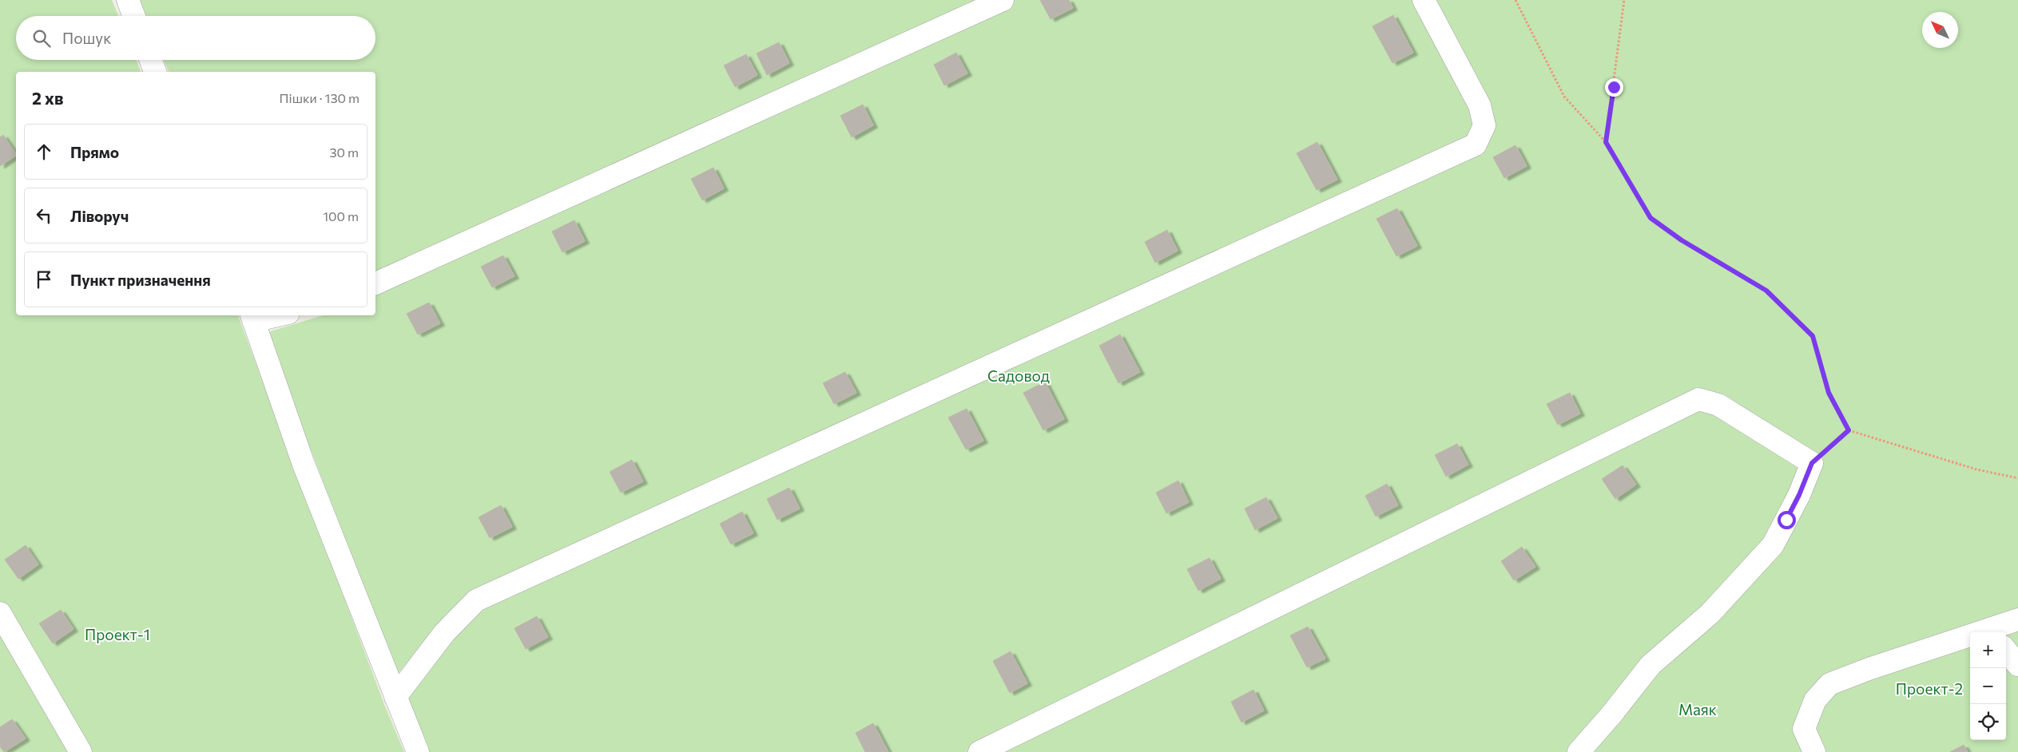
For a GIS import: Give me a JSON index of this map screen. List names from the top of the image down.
{
  "parks": [
    "Садовод",
    "Проект-1",
    "Проект-2",
    "Маяк"
  ],
  "north": "top left",
  "page": {
    "search": "Пошук",
    "heading": ["2 хв", "Пішки · 130 m"],
    "list": [
      ["Прямо", "30 m"],
      ["Ліворуч", "100 m"],
      "Пункт призначення"
    ],
    "map_buttons": ["+", "−"]
  }
}
